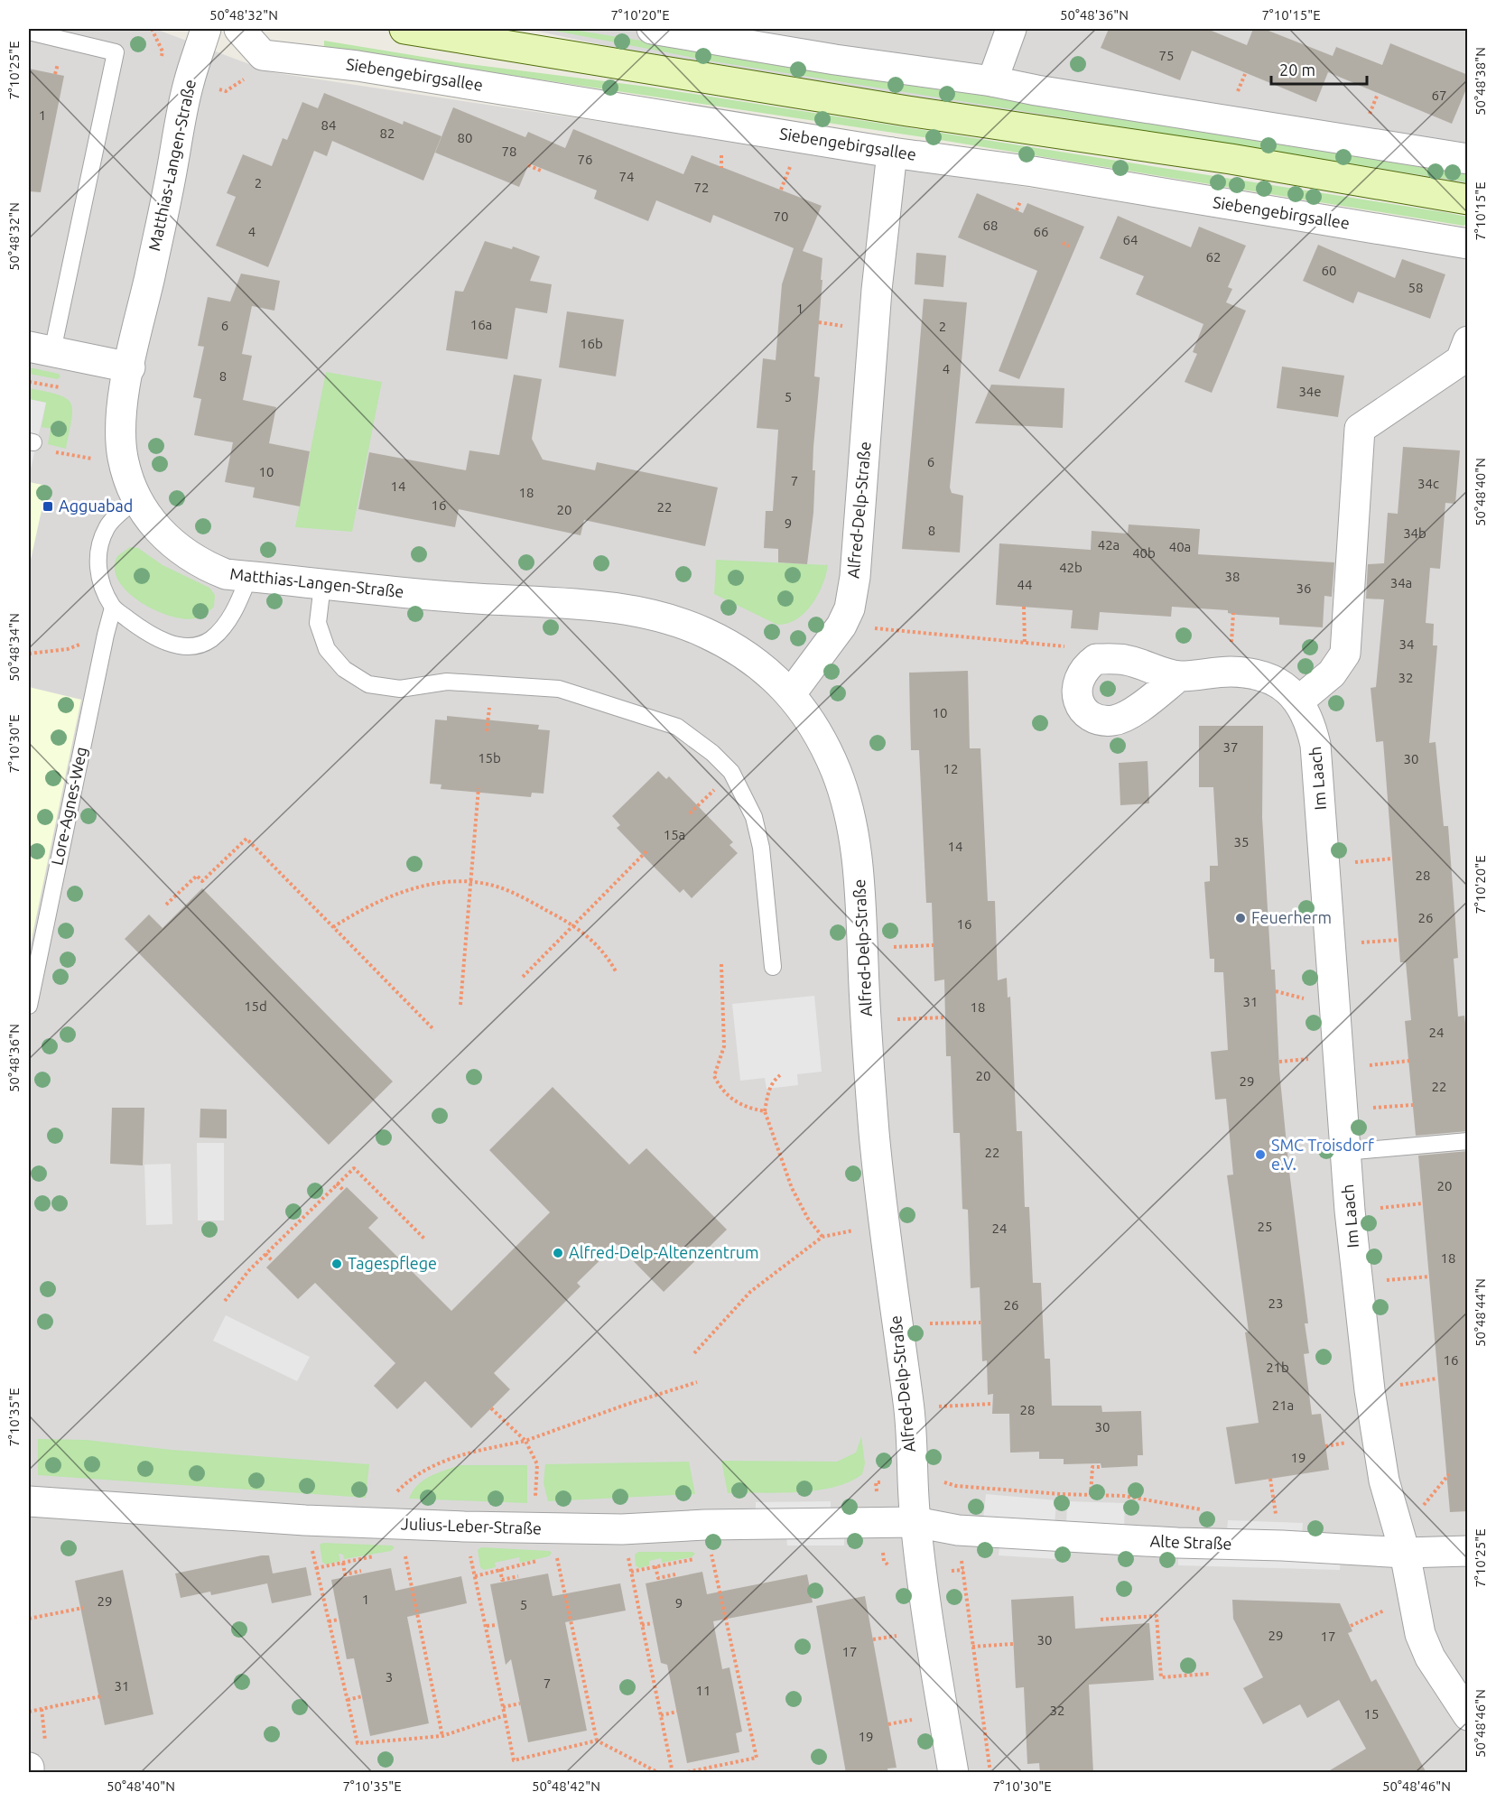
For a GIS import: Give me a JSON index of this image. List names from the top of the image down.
{
  "streets": {
    "street": [
      "Siebengebirgsallee",
      "Matthias-Langen-Straße",
      "Alfred-Delp-Straße",
      "Im Laach",
      "Julius-Leber-Straße",
      "Alte Straße"
    ],
    "lane": ["Lore-Agnes-Weg"]
  },
  "crossings": [
    ["Siebengebirgsallee", "Alfred-Delp-Straße"],
    ["Matthias-Langen-Straße", "Alfred-Delp-Straße"],
    ["Alfred-Delp-Straße", "Julius-Leber-Straße"],
    ["Alfred-Delp-Straße", "Alte Straße"],
    ["Im Laach", "Alte Straße"],
    ["Julius-Leber-Straße", "Alte Straße"]
  ],
  "places": {
    "transit": ["Agguabad"],
    "other": [
      "Feuerherm",
      "SMC Troisdorf e.V.",
      "Alfred-Delp-Altenzentrum",
      "Tagespflege"
    ]
  },
  "house_numbers": [
    "75",
    "67",
    "1",
    "84",
    "82",
    "80",
    "78",
    "76",
    "74",
    "2",
    "72",
    "70",
    "68",
    "4",
    "66",
    "64",
    "62",
    "60",
    "58",
    "1",
    "16a",
    "6",
    "2",
    "16b",
    "4",
    "8",
    "34e",
    "5",
    "6",
    "10",
    "7",
    "34c",
    "14",
    "18",
    "16",
    "22",
    "20",
    "9",
    "8",
    "34b",
    "42a",
    "40a",
    "40b",
    "42b",
    "38",
    "34a",
    "44",
    "36",
    "34",
    "32",
    "10",
    "37",
    "15b",
    "30",
    "12",
    "15a",
    "35",
    "14",
    "28",
    "26",
    "16",
    "31",
    "15d",
    "18",
    "24",
    "20",
    "29",
    "22",
    "22",
    "20",
    "25",
    "24",
    "18",
    "23",
    "26",
    "16",
    "21b",
    "21a",
    "28",
    "30",
    "19",
    "1",
    "29",
    "9",
    "5",
    "29",
    "17",
    "30",
    "17",
    "3",
    "7",
    "31",
    "11",
    "32",
    "15",
    "19"
  ],
  "scale_bar": "20 m",
  "coordinates": [
    "50°48'32\"N",
    "7°10'20\"E",
    "50°48'36\"N",
    "7°10'15\"E",
    "7°10'25\"E",
    "50°48'38\"N",
    "50°48'40\"N",
    "50°48'34\"N",
    "7°10'30\"E",
    "50°48'44\"N",
    "7°10'35\"E",
    "50°48'46\"N",
    "50°48'42\"N"
  ]
}
